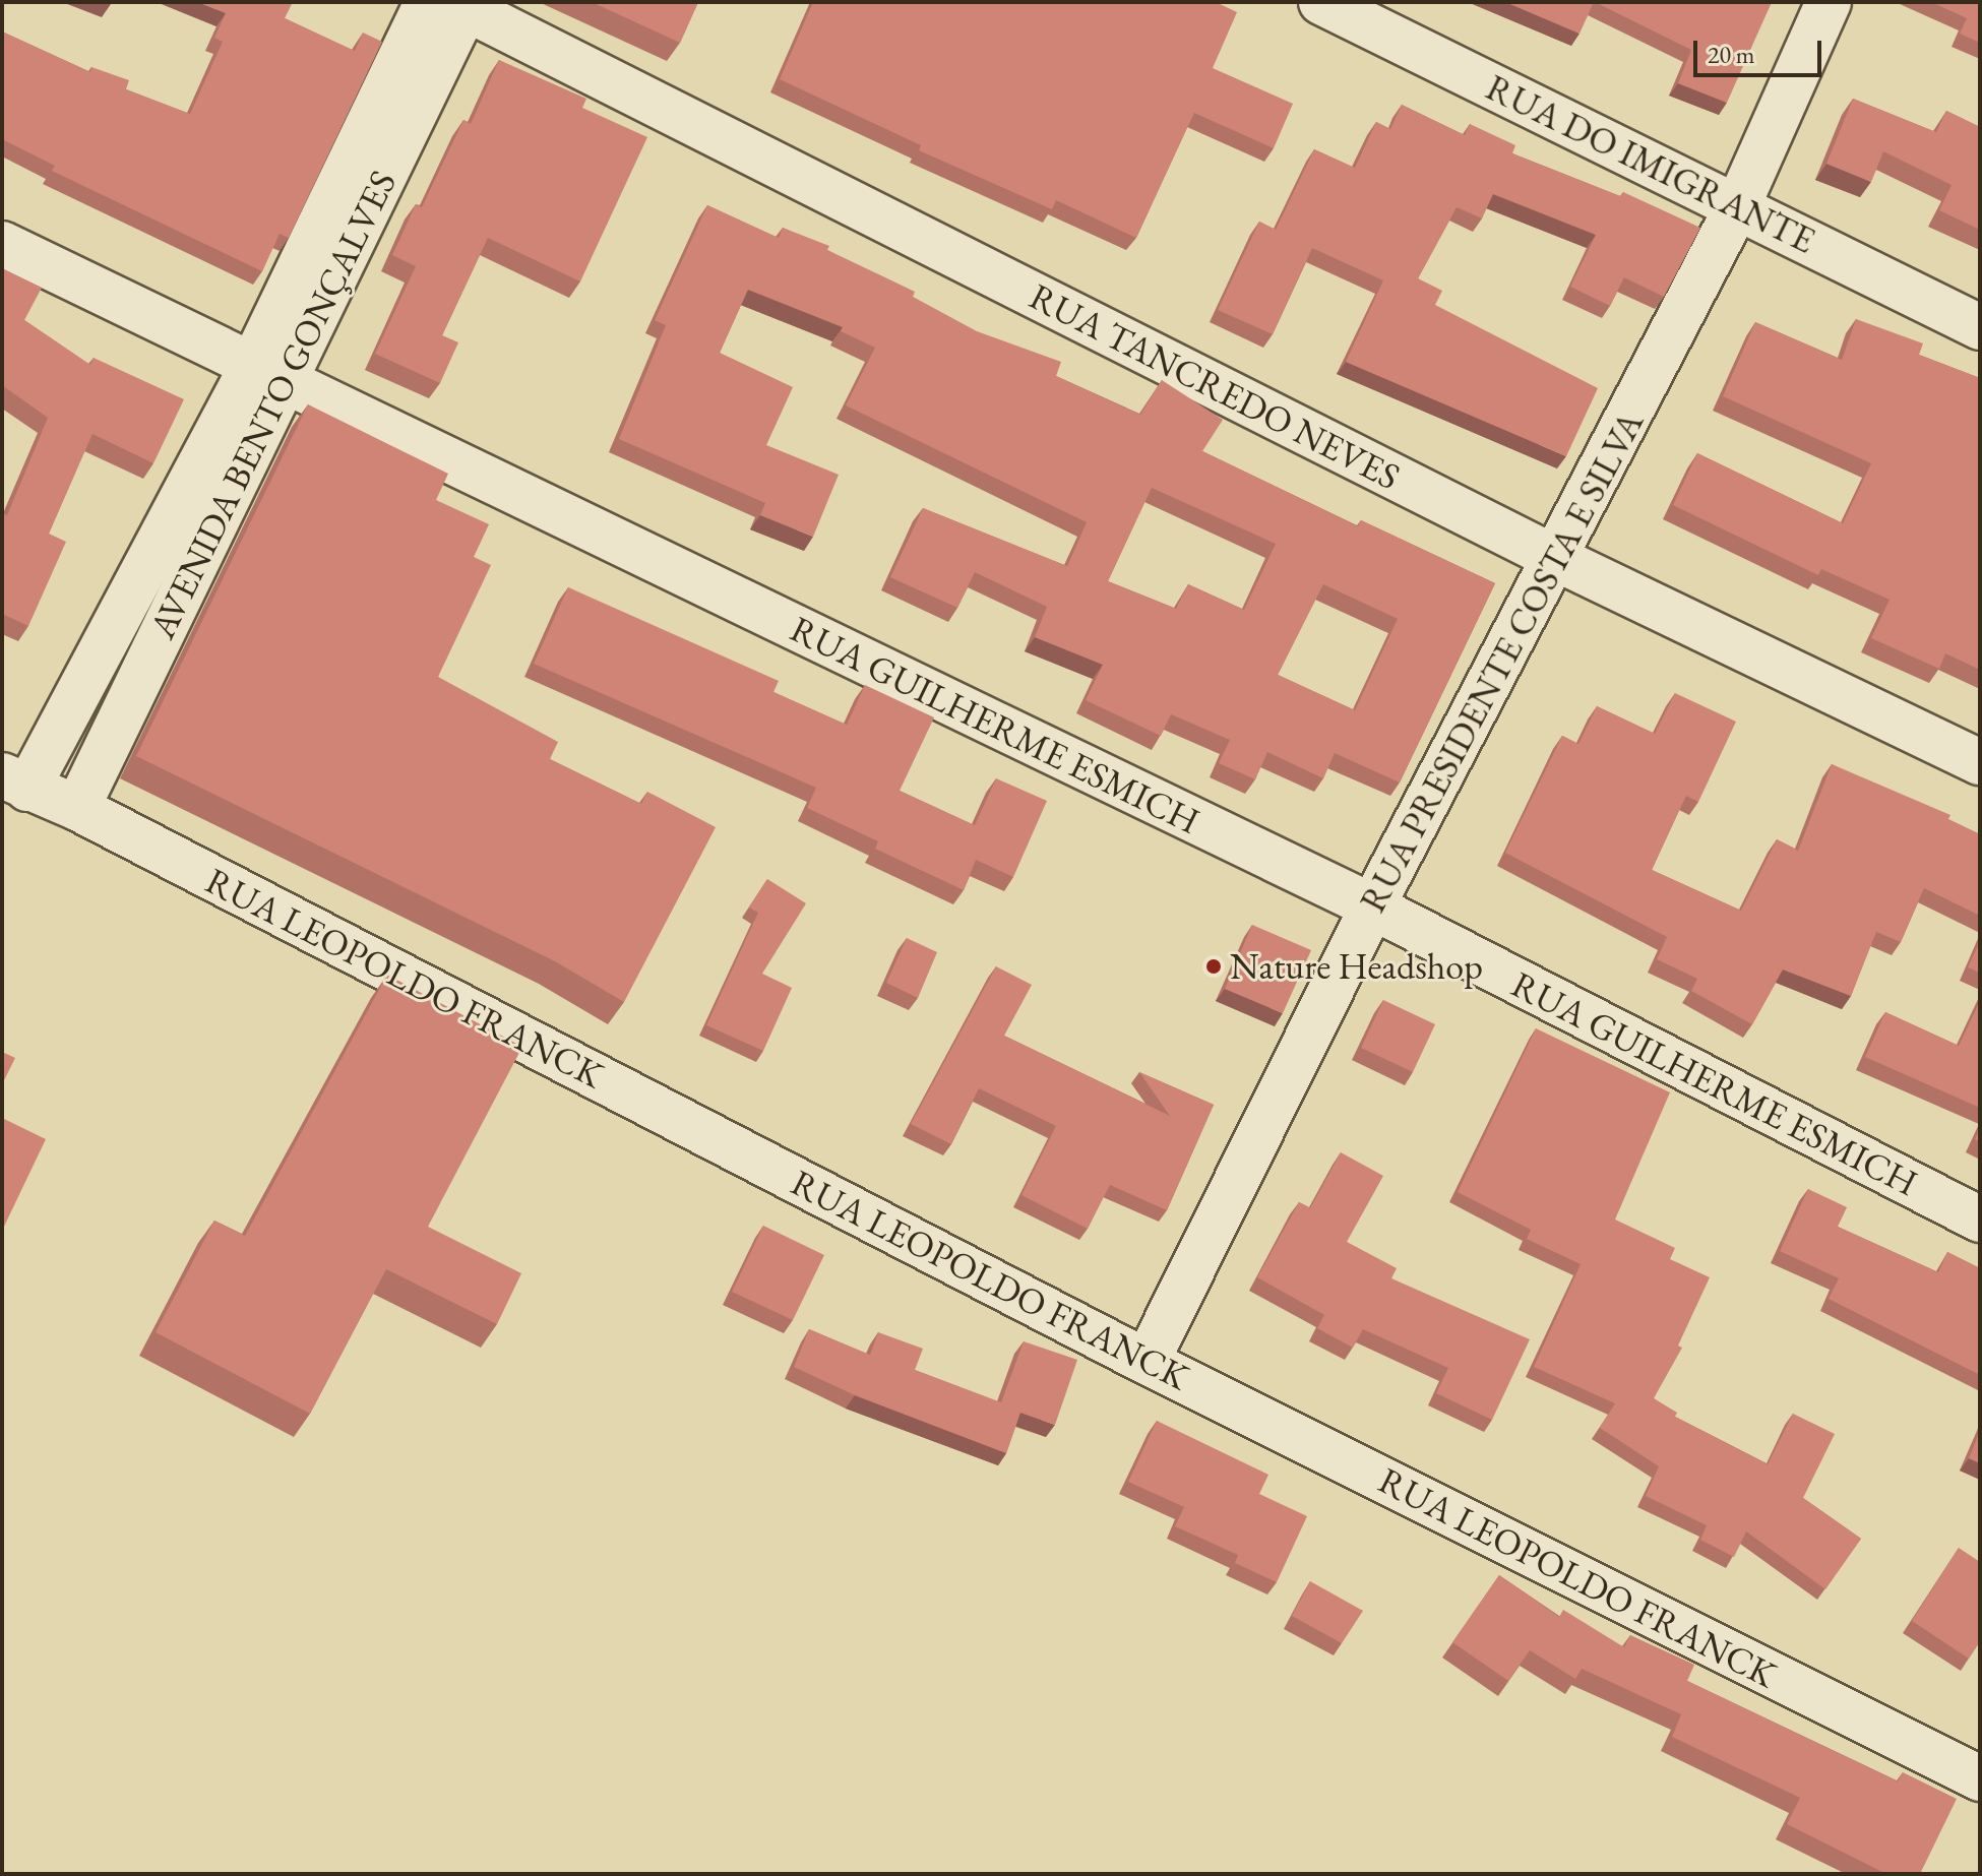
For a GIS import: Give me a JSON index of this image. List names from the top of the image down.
{
  "streets": {
    "street": [
      "RUA DO IMIGRANTE",
      "RUA TANCREDO NEVES",
      "AVENIDA BENTO GONÇALVES",
      "RUA PRESIDENTE COSTA E SILVA",
      "RUA GUILHERME ESMICH",
      "RUA LEOPOLDO FRANCK"
    ]
  },
  "crossings": [
    ["RUA DO IMIGRANTE", "RUA PRESIDENTE COSTA E SILVA"],
    ["RUA TANCREDO NEVES", "AVENIDA BENTO GONÇALVES"],
    ["RUA TANCREDO NEVES", "RUA PRESIDENTE COSTA E SILVA"],
    ["AVENIDA BENTO GONÇALVES", "RUA GUILHERME ESMICH"],
    ["AVENIDA BENTO GONÇALVES", "RUA LEOPOLDO FRANCK"],
    ["RUA PRESIDENTE COSTA E SILVA", "RUA GUILHERME ESMICH"],
    ["RUA PRESIDENTE COSTA E SILVA", "RUA LEOPOLDO FRANCK"]
  ],
  "places": ["Nature Headshop"],
  "scale_bar": "20 m"
}
